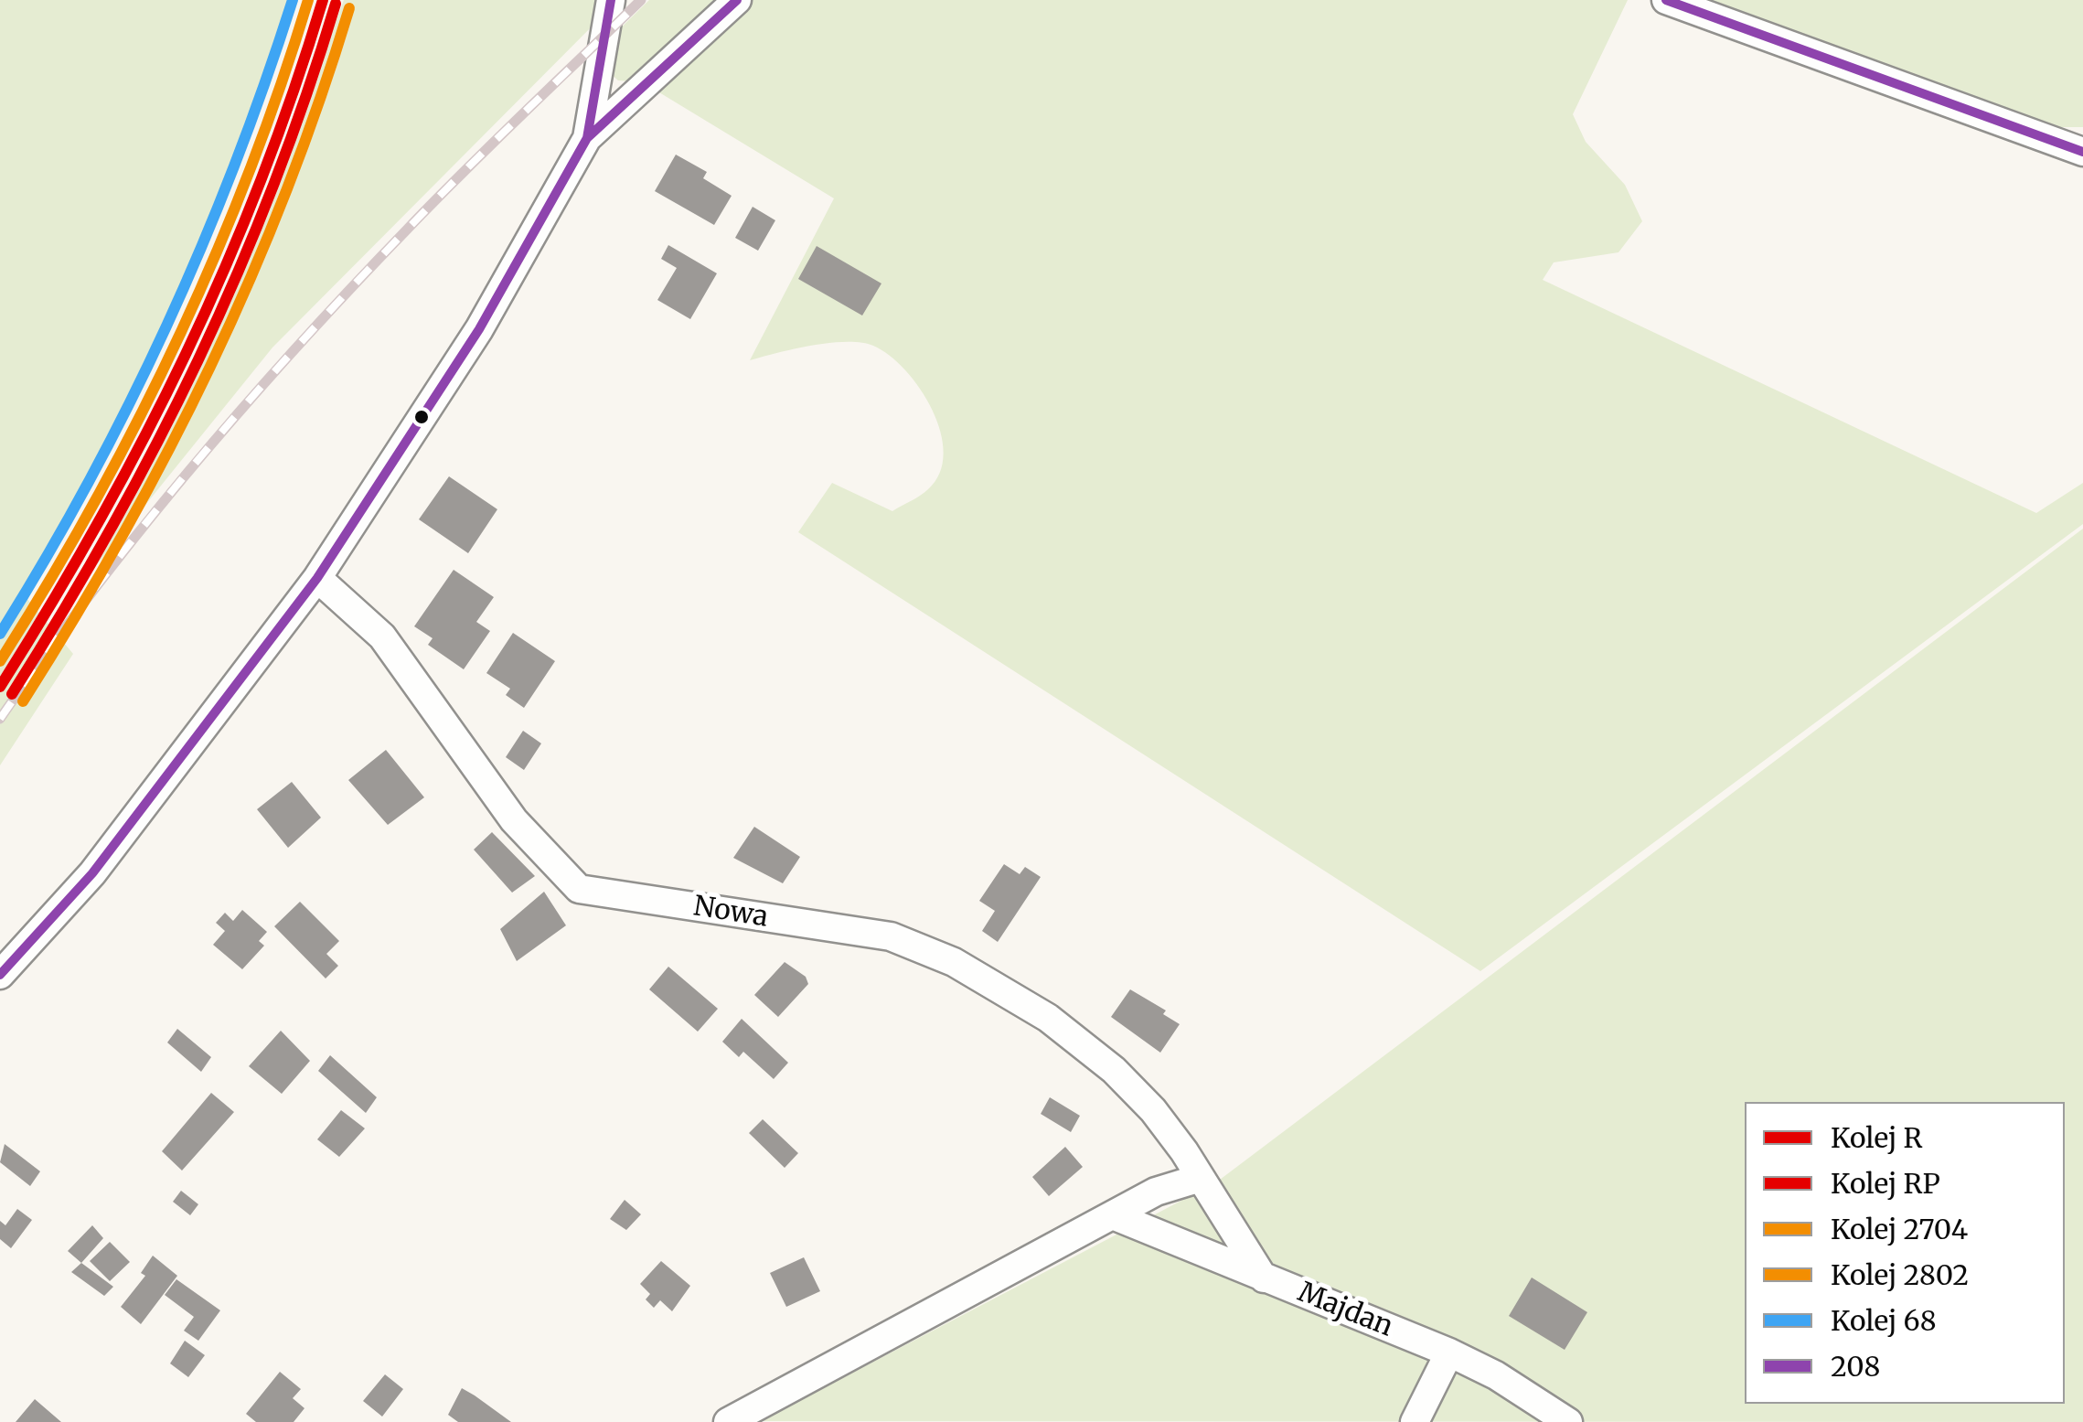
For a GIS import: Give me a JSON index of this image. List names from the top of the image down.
{
  "streets": {
    "street": ["Nowa", "Majdan"]
  },
  "crossings": [
    ["Nowa", "Majdan"]
  ],
  "lines": [
    "rail line R",
    "rail line 2704",
    "rail line 68",
    "transit line 208",
    "rail line RP",
    "rail line 2802"
  ],
  "legend": [
    "Kolej R",
    "Kolej RP",
    "Kolej 2704",
    "Kolej 2802",
    "Kolej 68",
    "208"
  ]
}
